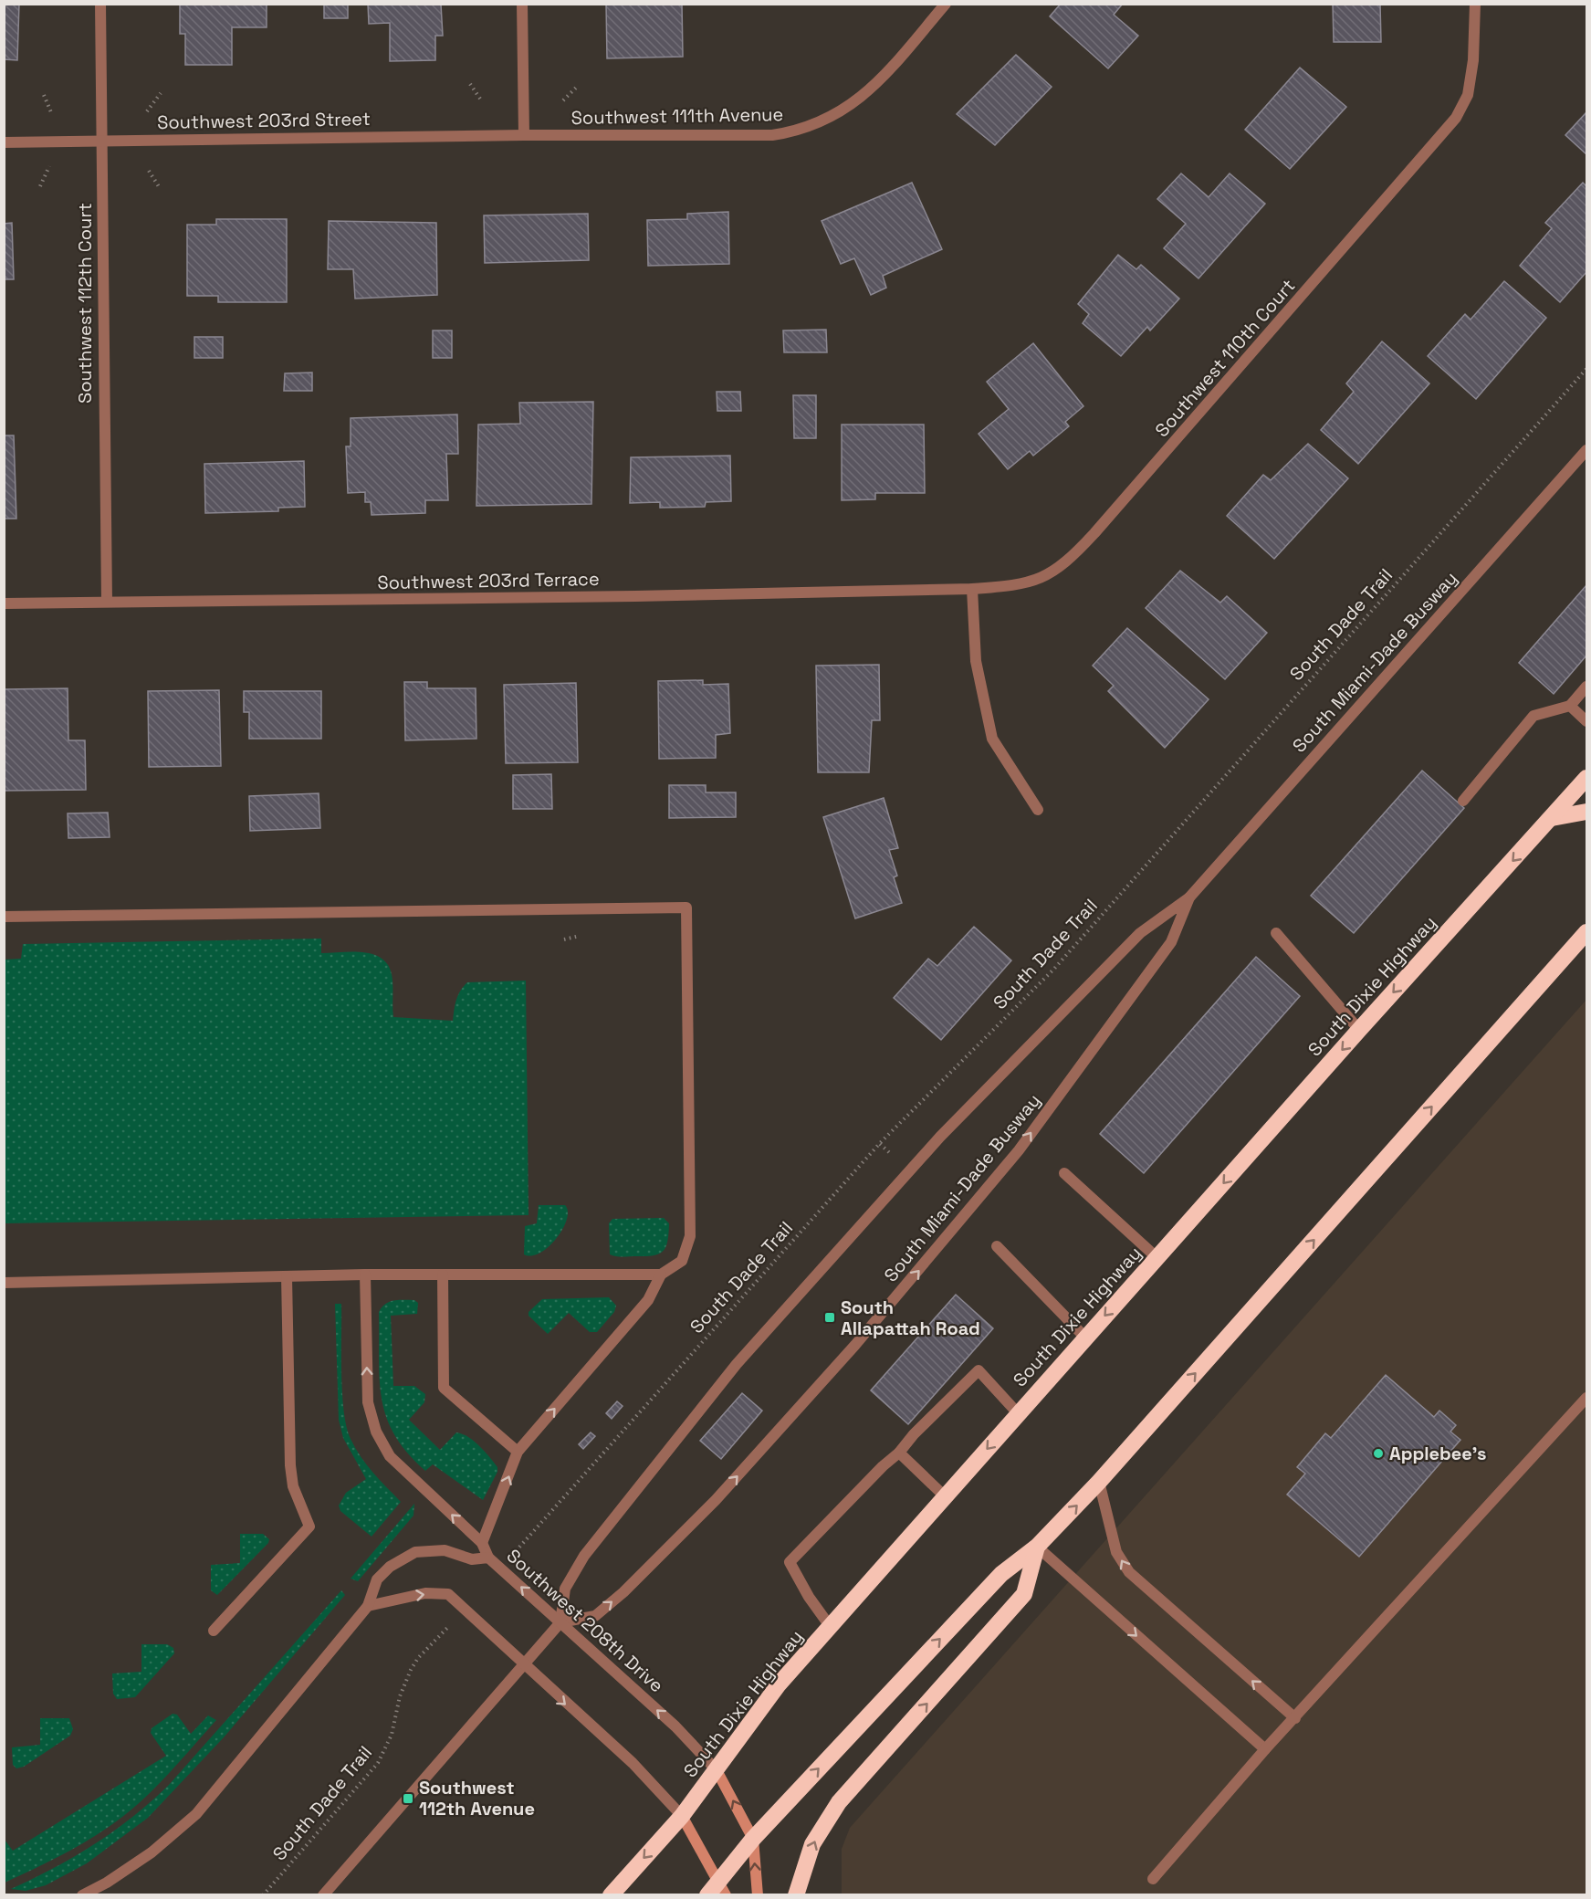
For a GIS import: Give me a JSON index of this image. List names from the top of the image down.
{
  "streets": {
    "highway": ["South Dixie Highway"],
    "street": [
      "Southwest 111th Avenue",
      "Southwest 203rd Street",
      "Southwest 112th Court",
      "Southwest 110th Court",
      "Southwest 203rd Terrace",
      "South Miami-Dade Busway",
      "Southwest 208th Drive"
    ],
    "path": ["South Dade Trail"]
  },
  "crossings": [
    ["Southwest 111th Avenue", "Southwest 203rd Street"],
    ["Southwest 203rd Street", "Southwest 112th Court"],
    ["Southwest 112th Court", "Southwest 203rd Terrace"],
    ["Southwest 110th Court", "Southwest 203rd Terrace"],
    ["South Miami-Dade Busway", "Southwest 208th Drive"],
    ["South Dixie Highway", "Southwest 208th Drive"]
  ],
  "places": {
    "transit": ["South Allapattah Road", "Southwest 112th Avenue"],
    "other": ["Applebee's"]
  }
}
